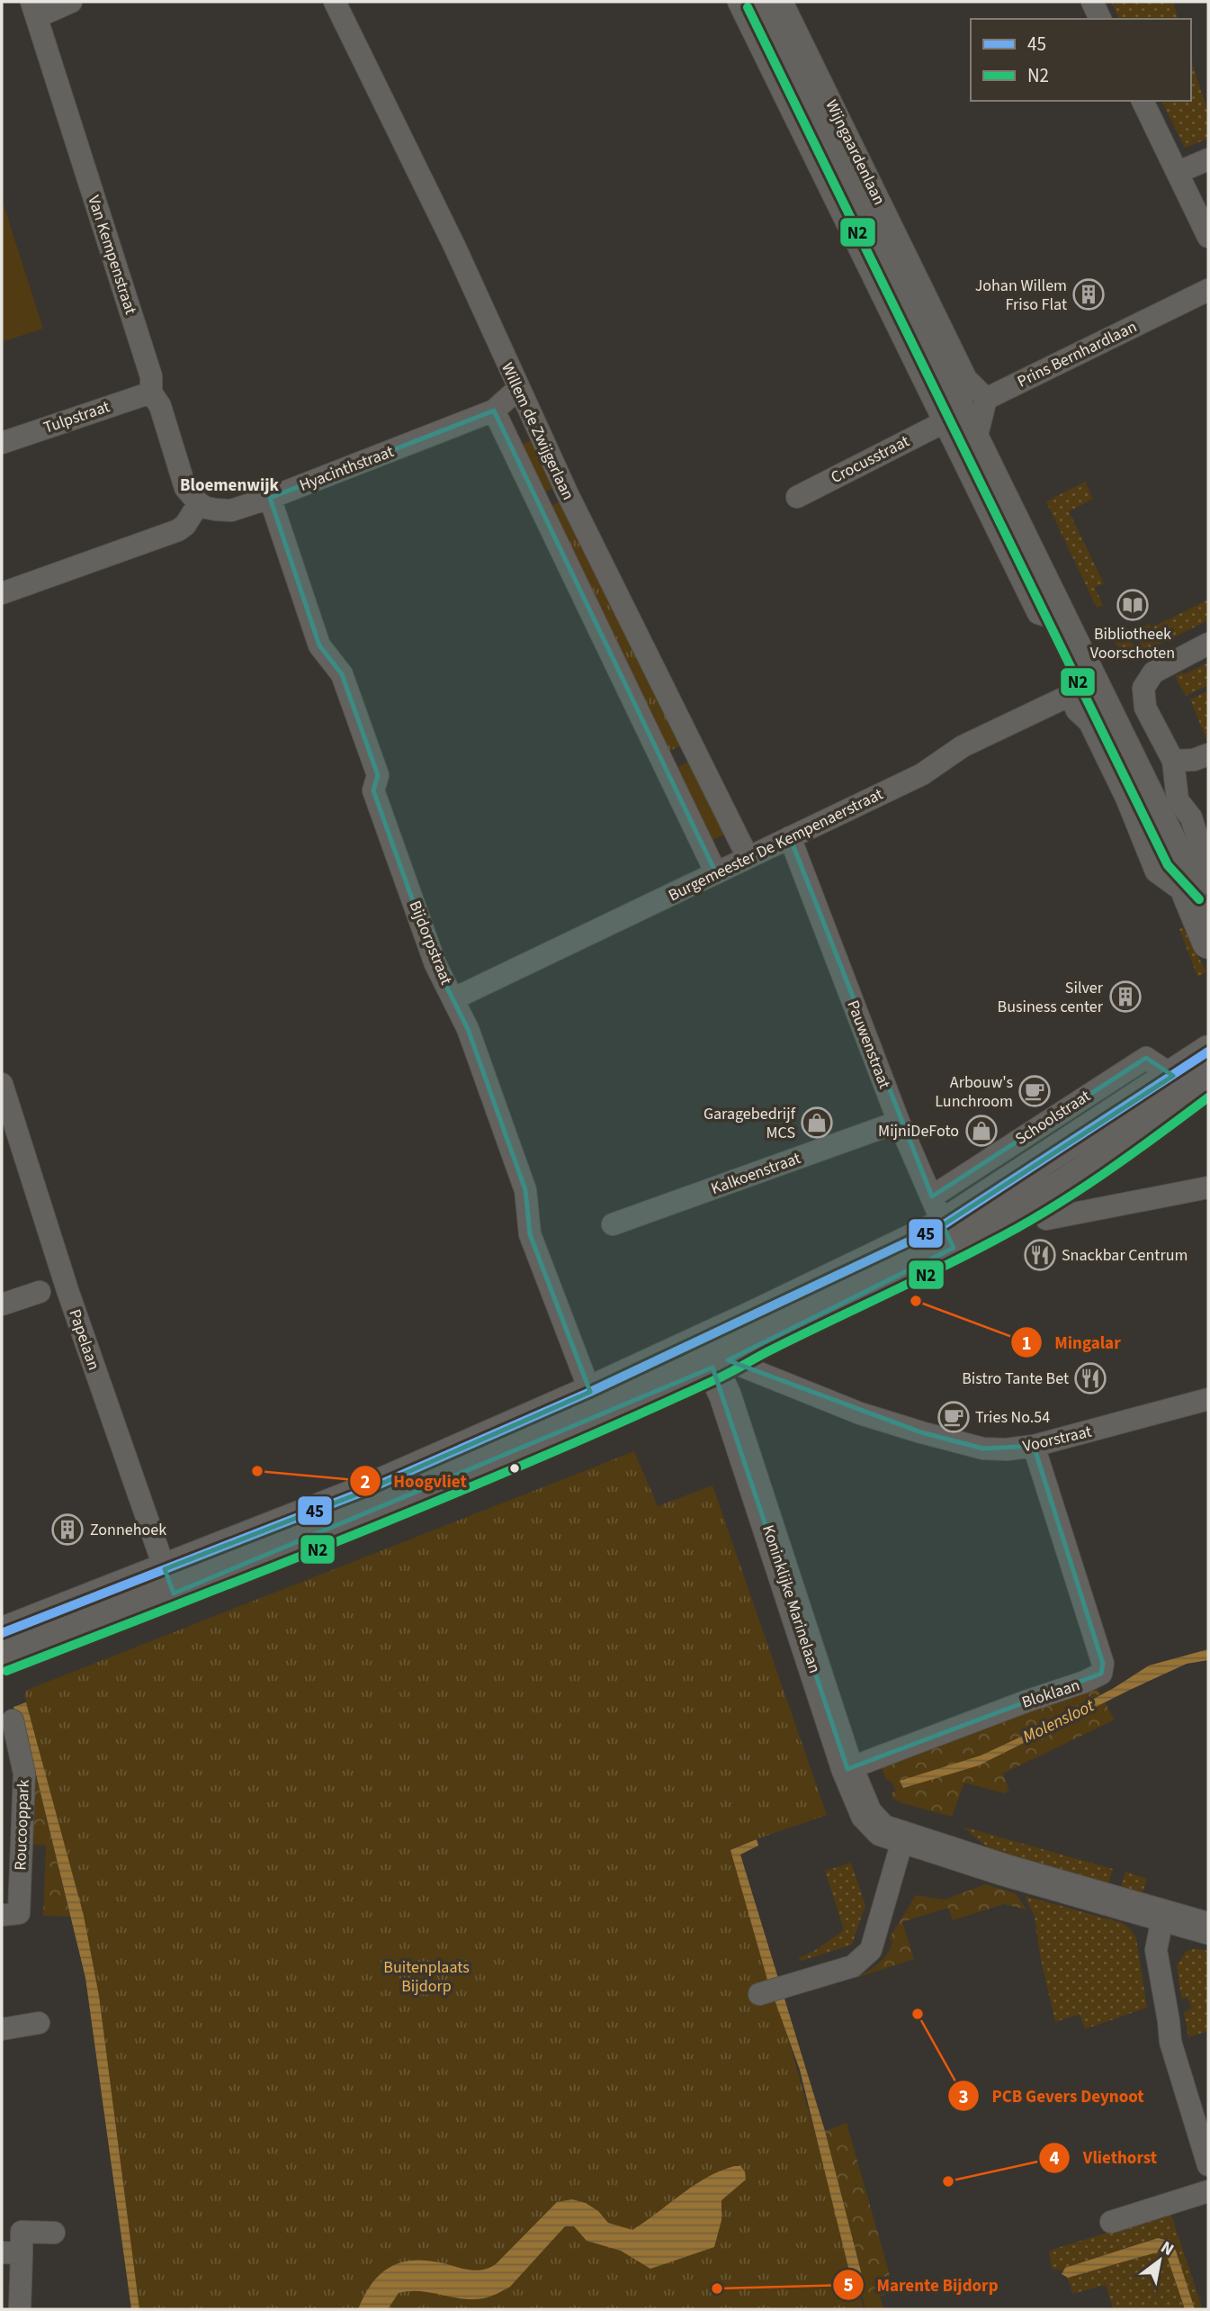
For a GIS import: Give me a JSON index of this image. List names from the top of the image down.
{
  "streets": {
    "main road": ["Wijngaardenlaan", "Schoolstraat", "Koninklijke Marinelaan"],
    "street": [
      "Van Kempenstraat",
      "Prins Bernhardlaan",
      "Tulpstraat",
      "Willem de Zwijgerlaan",
      "Crocusstraat",
      "Hyacinthstraat",
      "Burgemeester De Kempenaerstraat",
      "Bijdorpstraat",
      "Pauwenstraat",
      "Kalkoenstraat",
      "Papelaan",
      "Voorstraat",
      "Bloklaan",
      "Roucooppark"
    ]
  },
  "crossings": [
    ["Wijngaardenlaan", "Prins Bernhardlaan"],
    ["Wijngaardenlaan", "Burgemeester De Kempenaerstraat"],
    ["Van Kempenstraat", "Tulpstraat"],
    ["Van Kempenstraat", "Hyacinthstraat"],
    ["Willem de Zwijgerlaan", "Hyacinthstraat"],
    ["Willem de Zwijgerlaan", "Burgemeester De Kempenaerstraat"],
    ["Hyacinthstraat", "Bijdorpstraat"],
    ["Burgemeester De Kempenaerstraat", "Bijdorpstraat"],
    ["Burgemeester De Kempenaerstraat", "Pauwenstraat"],
    ["Bijdorpstraat", "Schoolstraat"],
    ["Pauwenstraat", "Schoolstraat"],
    ["Pauwenstraat", "Kalkoenstraat"],
    ["Schoolstraat", "Papelaan"],
    ["Schoolstraat", "Voorstraat"],
    ["Schoolstraat", "Koninklijke Marinelaan"],
    ["Voorstraat", "Koninklijke Marinelaan"],
    ["Voorstraat", "Bloklaan"],
    ["Koninklijke Marinelaan", "Bloklaan"]
  ],
  "districts": ["Bloemenwijk"],
  "water": ["Molensloot"],
  "parks": ["Buitenplaats Bijdorp"],
  "places": {
    "building": ["Johan Willem Friso Flat", "Silver Business center", "Zonnehoek"],
    "library": ["Bibliotheek Voorschoten"],
    "cafe": ["Arbouw's Lunchroom", "Tries No.54"],
    "shop": ["Garagebedrijf MCS", "MijniDeFoto"],
    "restaurant": ["Snackbar Centrum", "Bistro Tante Bet"],
    "other": [
      "Mingalar",
      "Hoogvliet",
      "PCB Gevers Deynoot",
      "Vliethorst",
      "Marente Bijdorp"
    ]
  },
  "lines": ["transit line N2", "transit line 45"],
  "legend": ["45", "N2"],
  "north": "top right"
}
